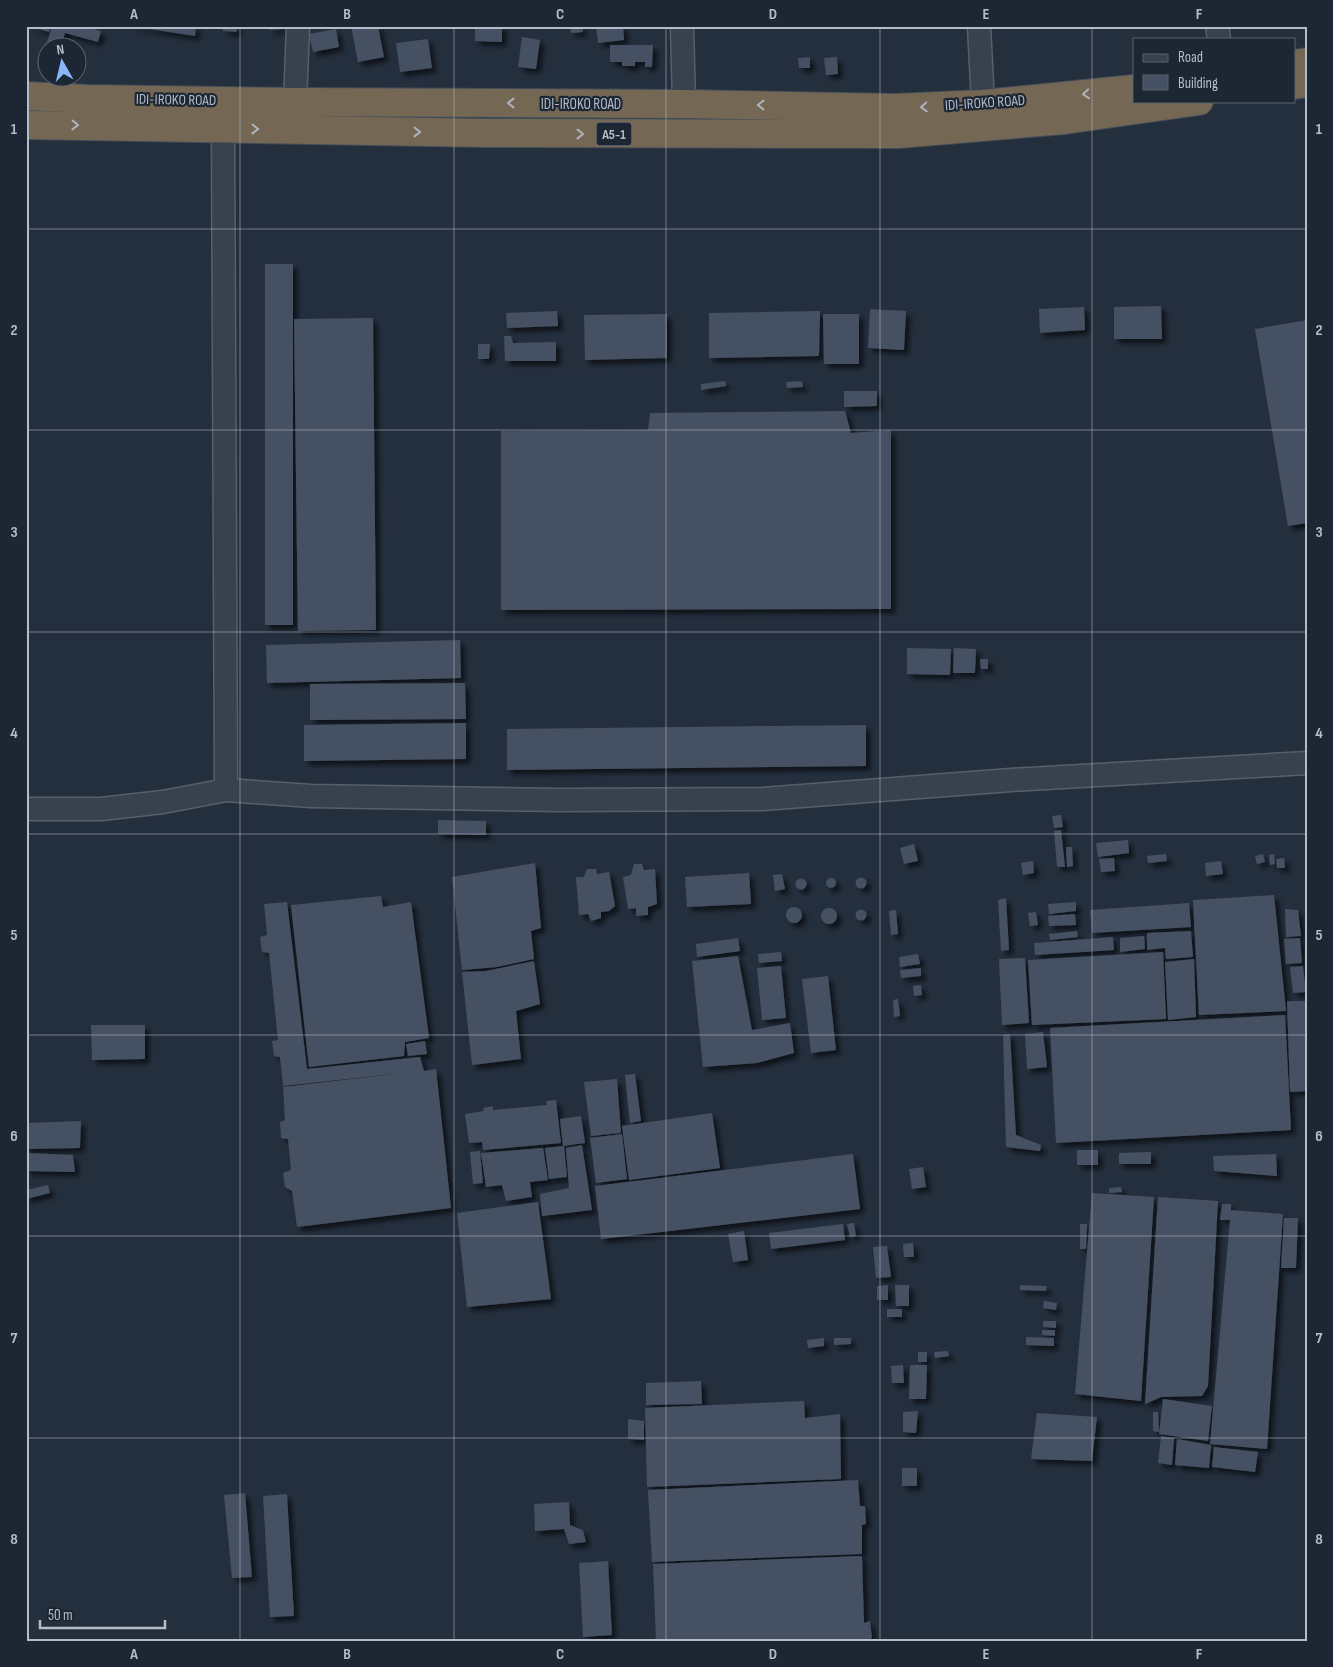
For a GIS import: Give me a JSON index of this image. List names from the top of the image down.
{
  "streets": {
    "highway": ["IDI-IROKO ROAD", "A5-1"]
  },
  "legend": ["Road", "Building"],
  "scale_bar": "50 m",
  "north": "top",
  "grid": {
    "columns": [
      "A",
      "B",
      "C",
      "D",
      "E",
      "F"
    ],
    "rows": [
      "1",
      "2",
      "3",
      "4",
      "5",
      "6",
      "7",
      "8"
    ]
  }
}
